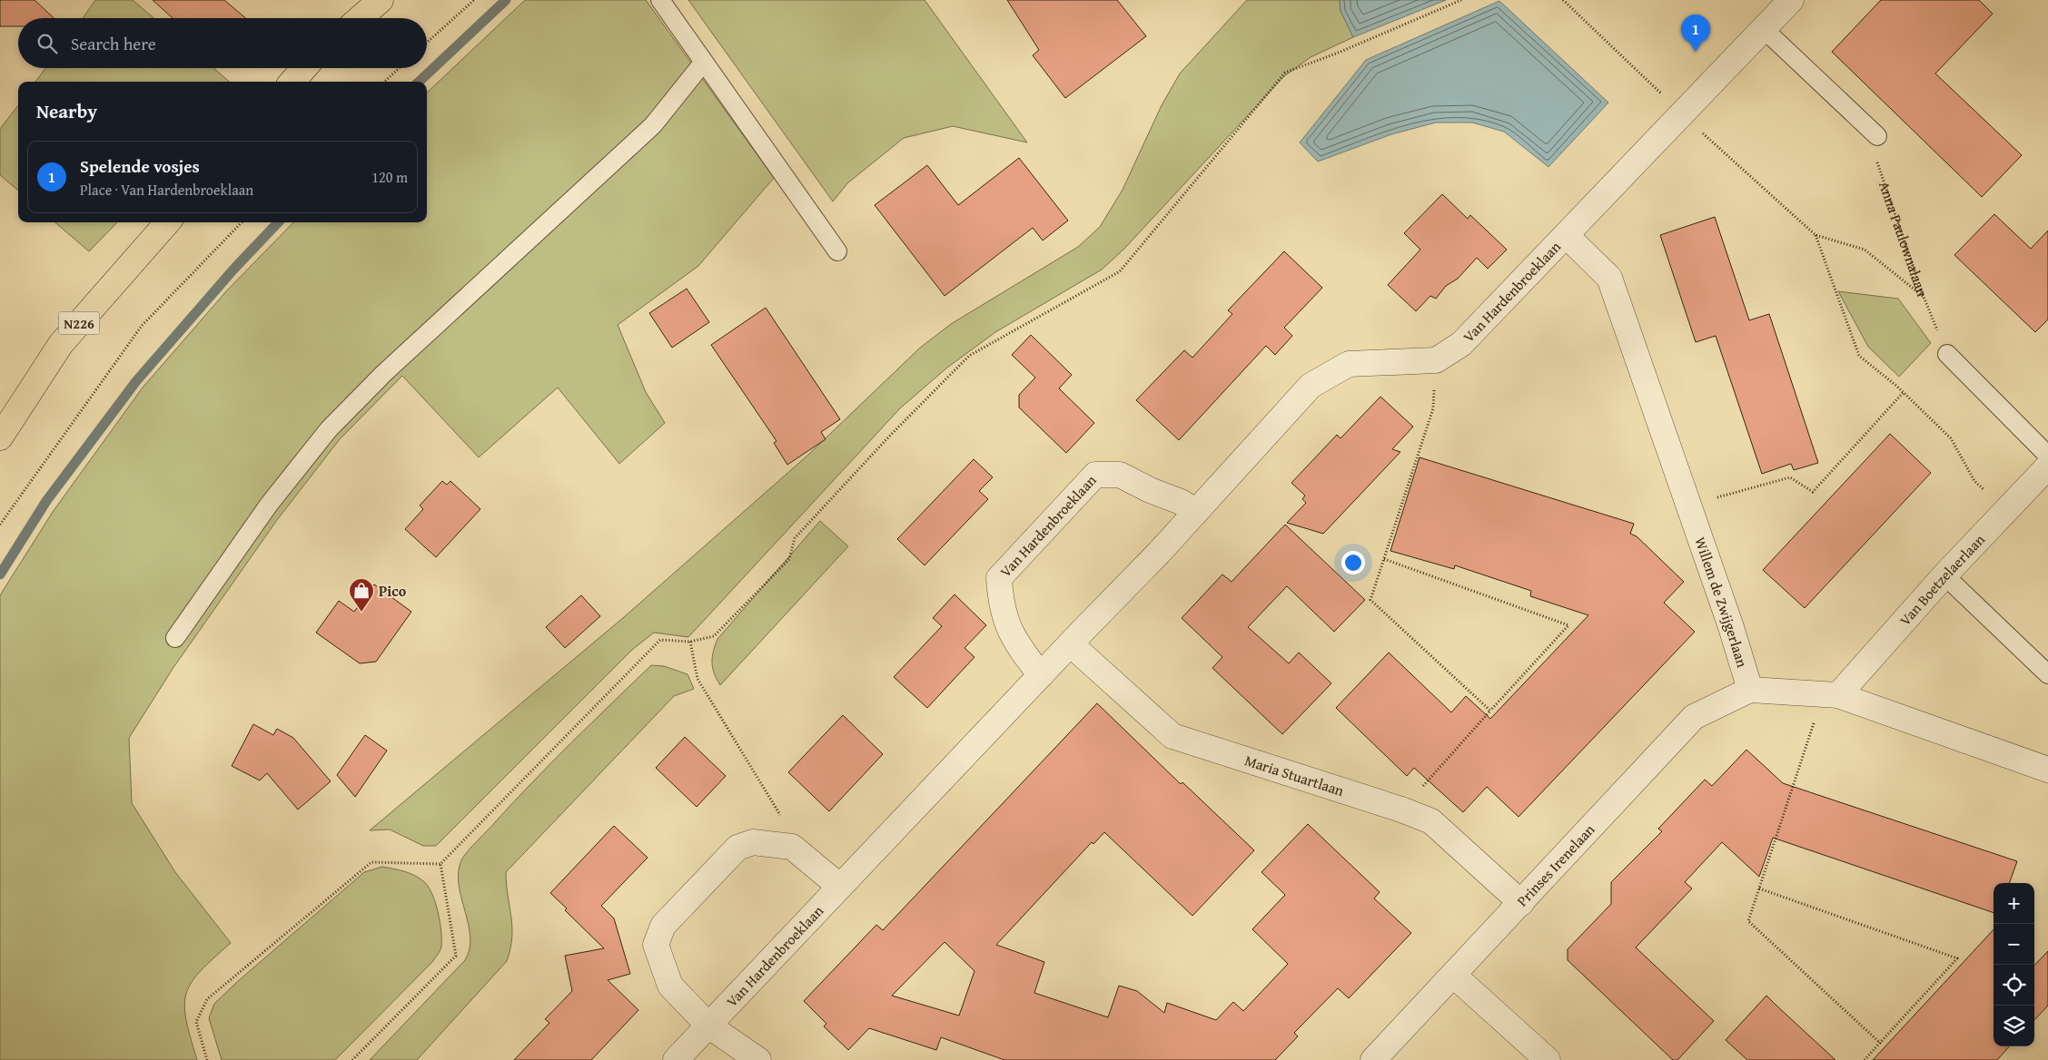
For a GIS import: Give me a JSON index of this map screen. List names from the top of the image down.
{
  "streets": {
    "main road": ["N226"],
    "street": [
      "Van Hardenbroeklaan",
      "Van Boetzelaerlaan",
      "Willem de Zwijgerlaan",
      "Maria Stuartlaan",
      "Prinses Irenelaan"
    ],
    "path": ["Anna Paulownalaan"]
  },
  "crossings": [
    ["Van Hardenbroeklaan", "Willem de Zwijgerlaan"],
    ["Van Hardenbroeklaan", "Maria Stuartlaan"],
    ["Willem de Zwijgerlaan", "Prinses Irenelaan"],
    ["Maria Stuartlaan", "Prinses Irenelaan"]
  ],
  "places": {
    "shop": ["Pico"]
  },
  "page": {
    "pins": "1",
    "search": "Search here",
    "heading": "Nearby",
    "list": [
      {
        "mark": "1",
        "name": "Spelende vosjes",
        "note": "Place · Van Hardenbroeklaan",
        "value": "120 m"
      }
    ],
    "map_buttons": ["+", "−"]
  }
}
